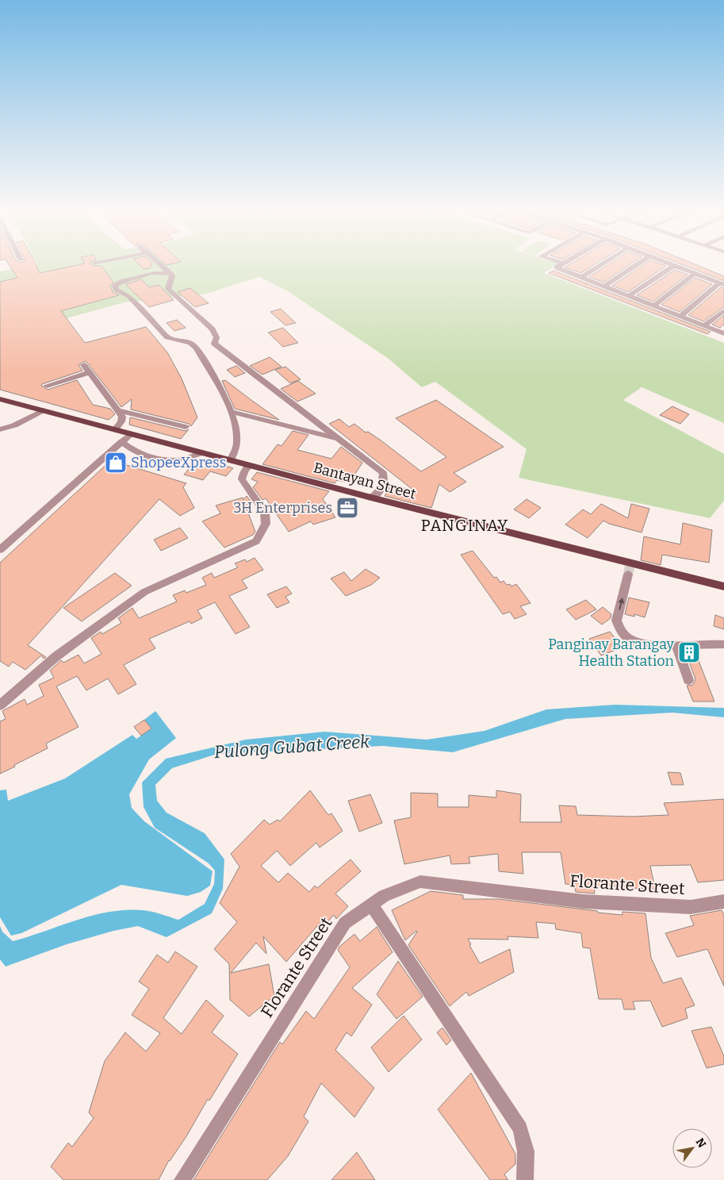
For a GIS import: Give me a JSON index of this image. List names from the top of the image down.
{
  "streets": {
    "main road": ["Bantayan Street"],
    "street": ["Florante Street"]
  },
  "districts": ["PANGINAY"],
  "water": ["Pulong Gubat Creek"],
  "places": {
    "shop": ["ShopeeXpress"],
    "office": ["3H Enterprises"],
    "building": ["Panginay Barangay Health Station"]
  },
  "north": "top right"
}
